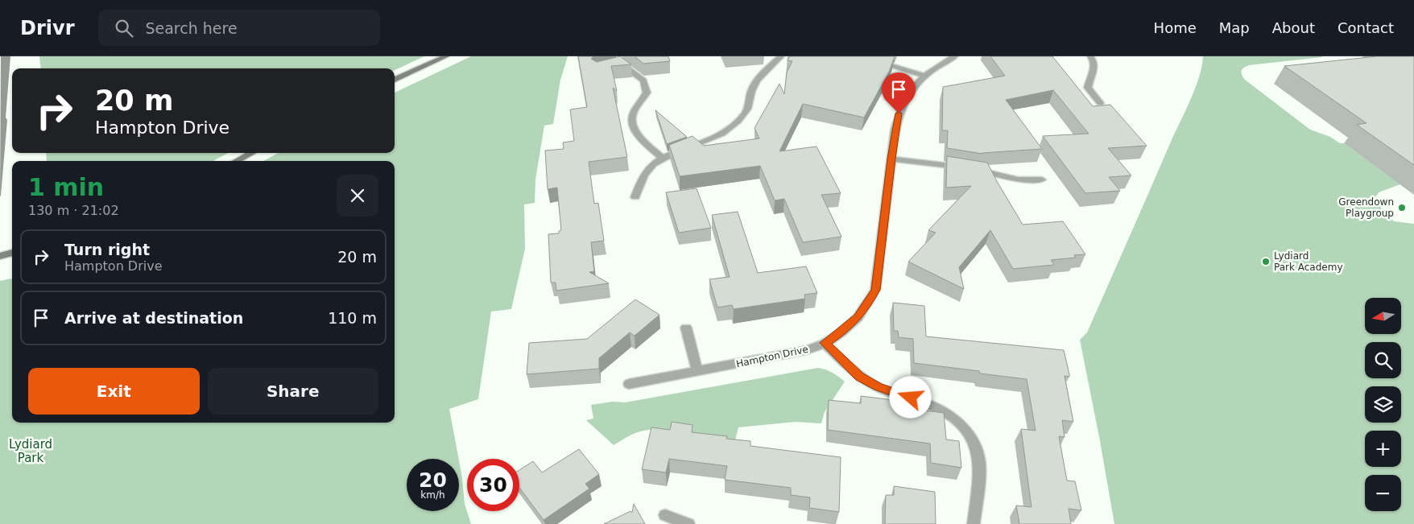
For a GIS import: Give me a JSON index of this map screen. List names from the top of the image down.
{
  "streets": {
    "street": ["Hampton Drive"]
  },
  "parks": ["Lydiard Park"],
  "places": ["Greendown Playgroup", "Lydiard Park Academy"],
  "north": "left",
  "page": {
    "header": "Drivr",
    "search": "Search here",
    "nav": [
      "Home",
      "Map",
      "About",
      "Contact"
    ],
    "turn": ["20 m", "Hampton Drive"],
    "heading": ["1 min", "130 m · 21:02"],
    "list": [
      {
        "name": "Turn right",
        "note": "Hampton Drive",
        "value": "20 m"
      },
      {
        "name": "Arrive at destination",
        "value": "110 m"
      }
    ],
    "map_buttons": ["+", "−"],
    "buttons": ["Exit", "Share"],
    "speed": "20 km/h",
    "limit": "30"
  }
}
